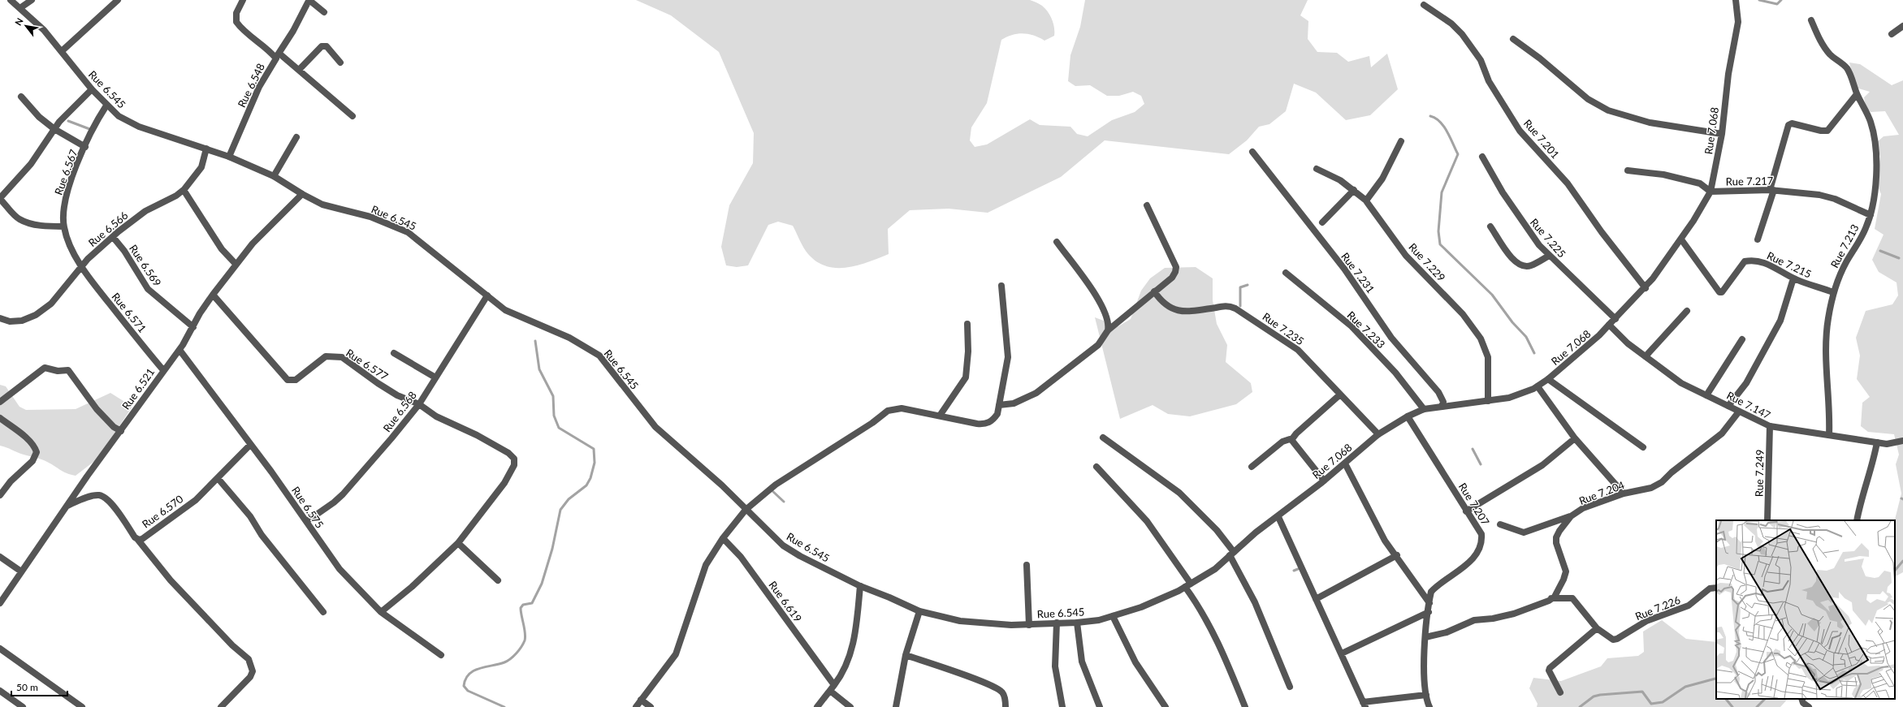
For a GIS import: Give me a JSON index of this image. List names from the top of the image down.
{
  "streets": {
    "street": [
      "Rue 6.548",
      "Rue 6.545",
      "Rue 7.068",
      "Rue 7.201",
      "Rue 6.567",
      "Rue 7.217",
      "Rue 6.566",
      "Rue 7.225",
      "Rue 7.213",
      "Rue 7.229",
      "Rue 7.215",
      "Rue 6.569",
      "Rue 7.231",
      "Rue 6.571",
      "Rue 7.235",
      "Rue 7.233",
      "Rue 6.577",
      "Rue 6.521",
      "Rue 7.147",
      "Rue 6.568",
      "Rue 7.249",
      "Rue 7.204",
      "Rue 7.207",
      "Rue 6.575",
      "Rue 6.570",
      "Rue 6.619",
      "Rue 7.226"
    ]
  },
  "crossings": [
    ["Rue 6.548", "Rue 6.545"],
    ["Rue 6.545", "Rue 7.068"],
    ["Rue 6.545", "Rue 6.567"],
    ["Rue 6.545", "Rue 6.566"],
    ["Rue 6.545", "Rue 6.521"],
    ["Rue 6.545", "Rue 6.568"],
    ["Rue 7.068", "Rue 7.201"],
    ["Rue 7.068", "Rue 7.217"],
    ["Rue 7.068", "Rue 7.225"],
    ["Rue 7.068", "Rue 7.229"],
    ["Rue 7.068", "Rue 7.215"],
    ["Rue 7.068", "Rue 7.231"],
    ["Rue 7.068", "Rue 7.235"],
    ["Rue 7.068", "Rue 7.233"],
    ["Rue 7.068", "Rue 7.147"],
    ["Rue 7.068", "Rue 7.207"],
    ["Rue 6.567", "Rue 6.566"],
    ["Rue 6.567", "Rue 6.571"],
    ["Rue 7.217", "Rue 7.213"],
    ["Rue 6.566", "Rue 6.569"],
    ["Rue 6.566", "Rue 6.571"],
    ["Rue 7.213", "Rue 7.215"],
    ["Rue 7.213", "Rue 7.147"],
    ["Rue 6.569", "Rue 6.521"],
    ["Rue 6.571", "Rue 6.521"],
    ["Rue 6.577", "Rue 6.521"],
    ["Rue 6.577", "Rue 6.568"],
    ["Rue 6.521", "Rue 6.575"],
    ["Rue 6.521", "Rue 6.570"],
    ["Rue 7.147", "Rue 7.249"],
    ["Rue 7.147", "Rue 7.204"],
    ["Rue 6.568", "Rue 6.575"],
    ["Rue 7.204", "Rue 7.207"],
    ["Rue 7.204", "Rue 7.226"],
    ["Rue 6.575", "Rue 6.570"]
  ],
  "scale_bar": "50 m",
  "north": "top left"
}
